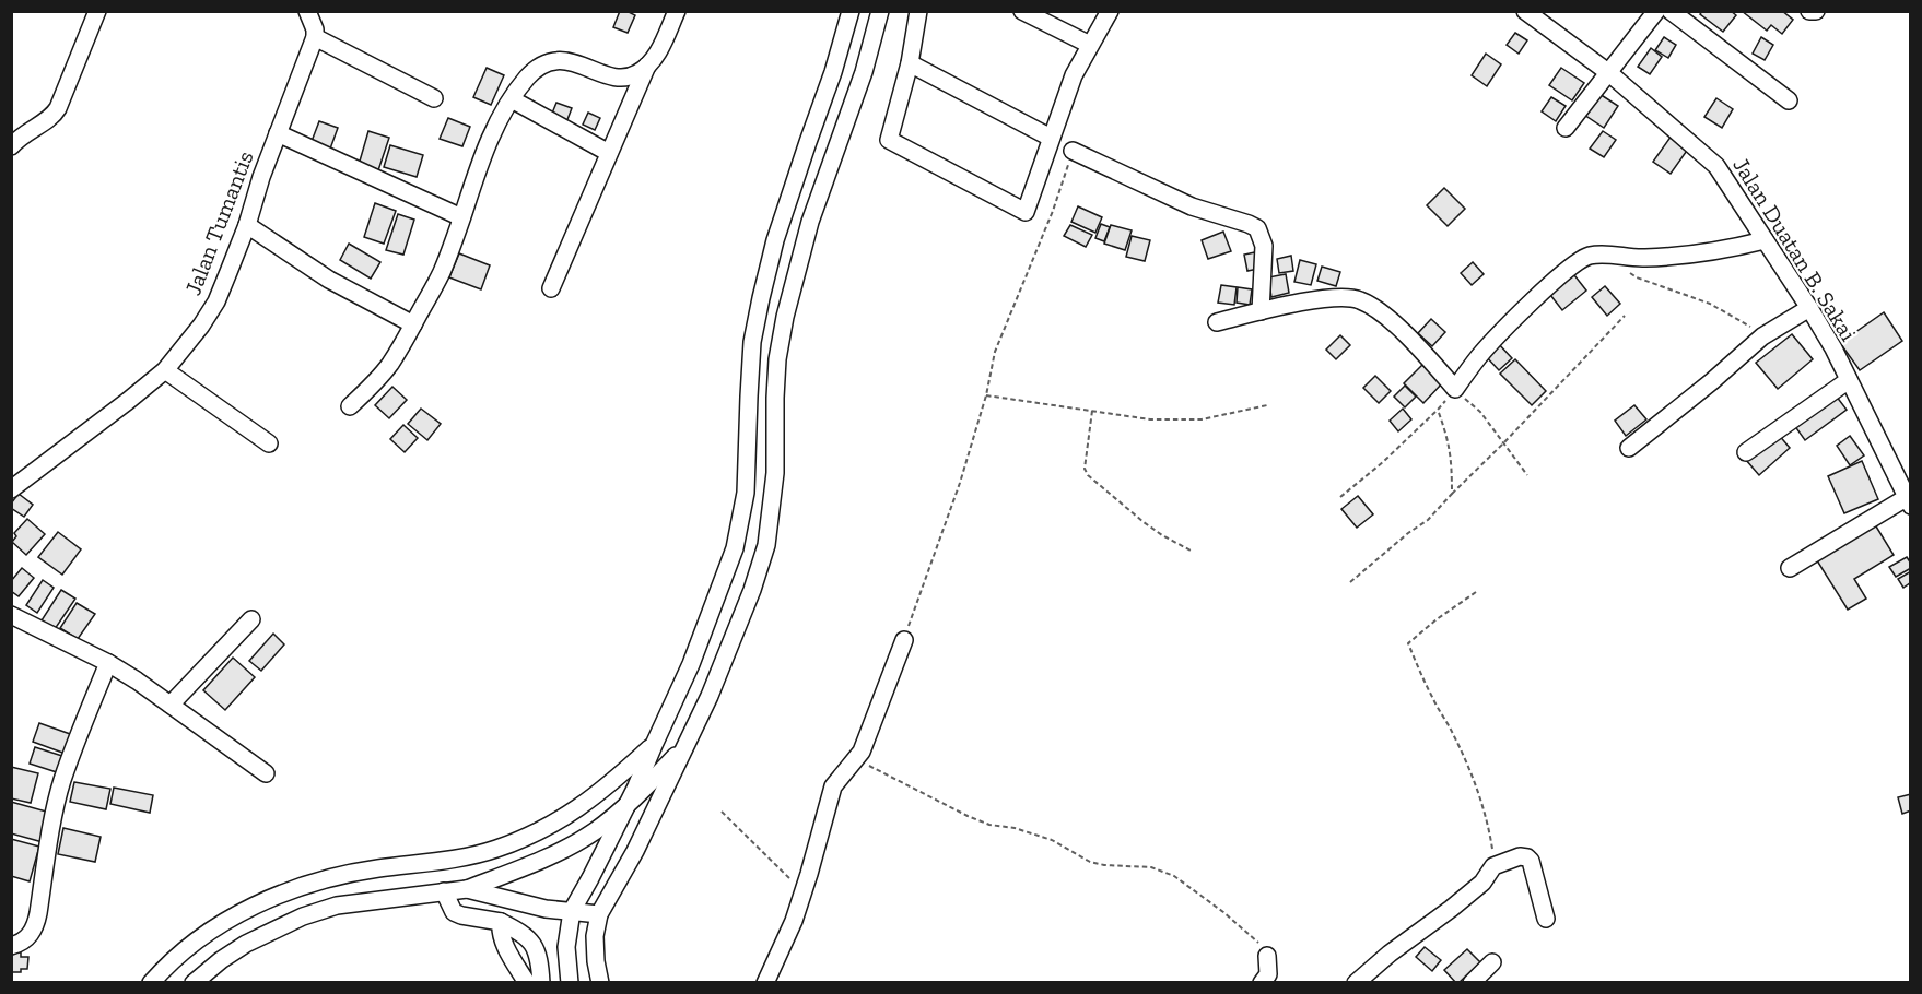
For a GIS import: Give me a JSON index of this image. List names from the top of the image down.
{
  "streets": {
    "street": ["Jalan Tumantis", "Jalan Duatan B. Sakai"]
  }
}
